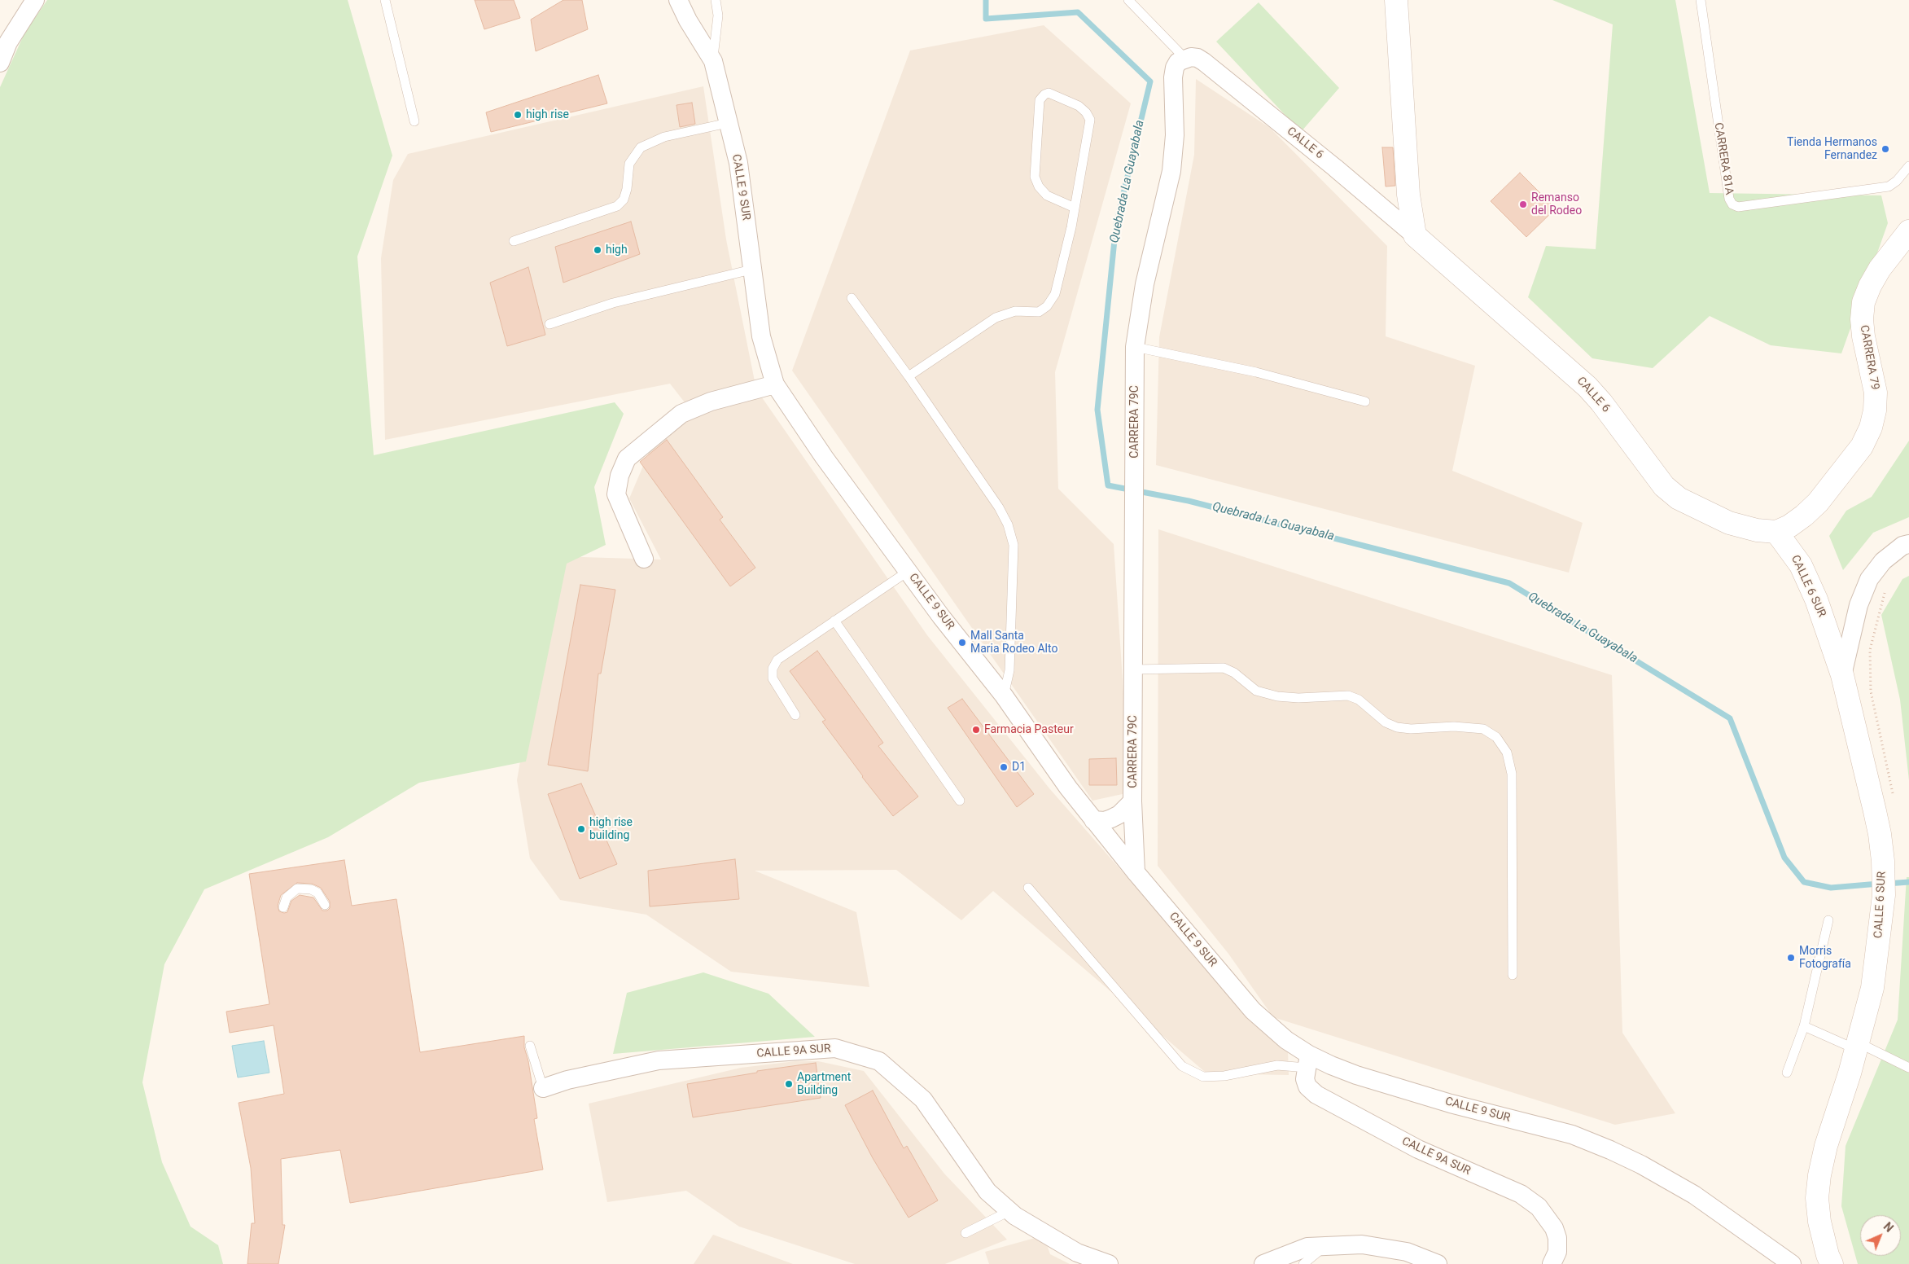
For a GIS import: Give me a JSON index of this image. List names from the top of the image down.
{
  "streets": {
    "main road": ["CALLE 6", "CARRERA 79", "CALLE 6 SUR"],
    "street": ["CALLE 9 SUR", "CARRERA 79C", "CALLE 9A SUR"],
    "lane": ["CARRERA 81A"]
  },
  "crossings": [
    ["CALLE 6", "CARRERA 79"],
    ["CALLE 6", "CARRERA 79C"],
    ["CALLE 6", "CALLE 6 SUR"],
    ["CALLE 9 SUR", "CARRERA 79C"],
    ["CALLE 9 SUR", "CALLE 9A SUR"],
    ["CARRERA 79", "CALLE 6 SUR"]
  ],
  "water": ["Quebrada La Guayabala"],
  "places": [
    "high rise",
    "Tienda Hermanos Fernandez",
    "Remanso del Rodeo",
    "high",
    "Mall Santa Maria Rodeo Alto",
    "Farmacia Pasteur",
    "D1",
    "high rise building",
    "Morris Fotografía",
    "Apartment Building"
  ],
  "north": "top right"
}
